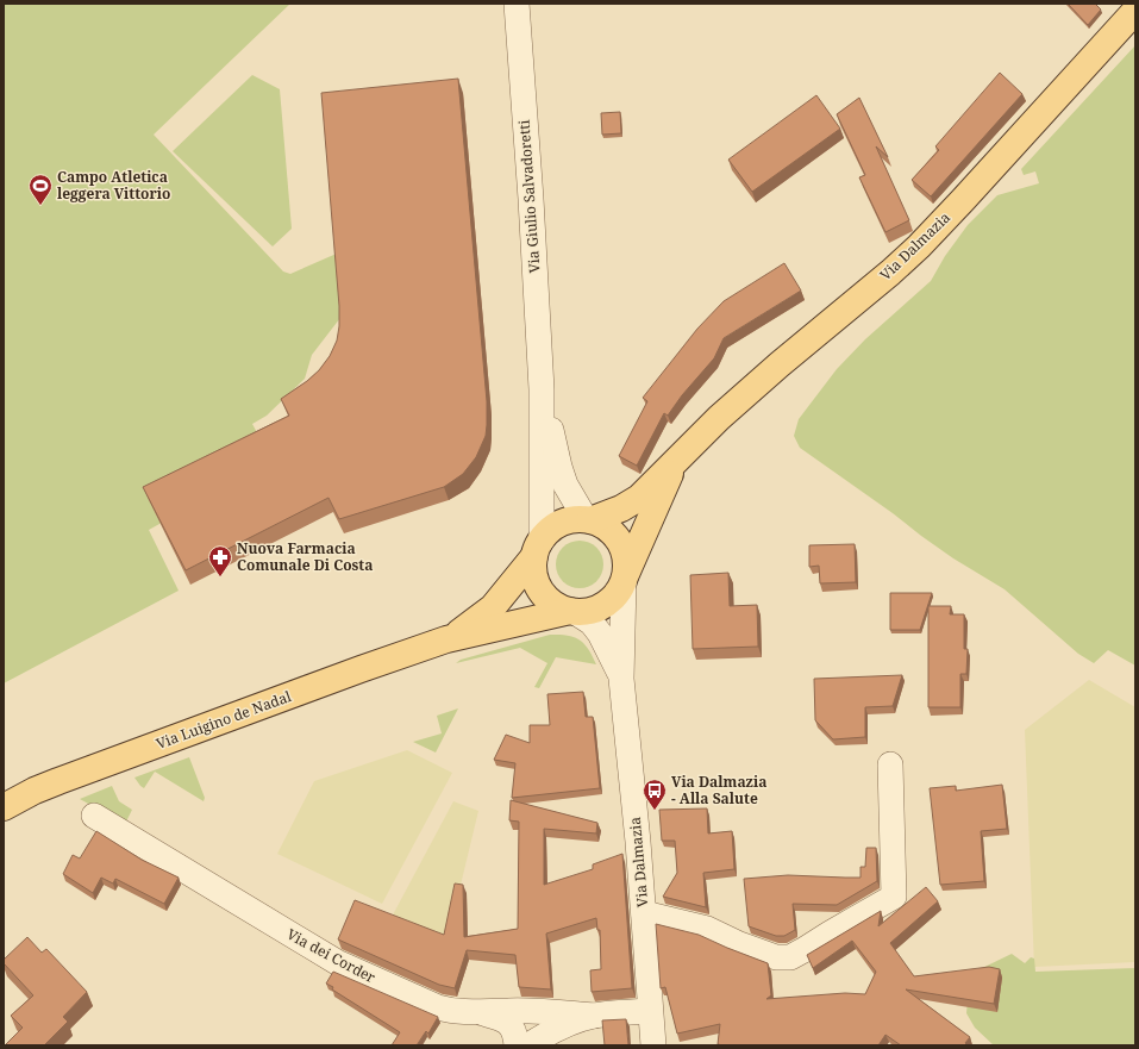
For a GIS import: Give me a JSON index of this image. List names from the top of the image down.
{
  "streets": {
    "main road": ["Via Dalmazia", "Via Luigino de Nadal"],
    "street": ["Via Giulio Salvadoretti", "Via dei Corder"]
  },
  "crossings": [
    ["Via Giulio Salvadoretti", "Via Dalmazia"],
    ["Via Giulio Salvadoretti", "Via Luigino de Nadal"],
    ["Via Dalmazia", "Via Luigino de Nadal"]
  ],
  "places": {
    "sports": ["Campo Atletica leggera Vittorio"],
    "pharmacy": ["Nuova Farmacia Comunale Di Costa"],
    "bus stop": ["Via Dalmazia - Alla Salute"]
  }
}
